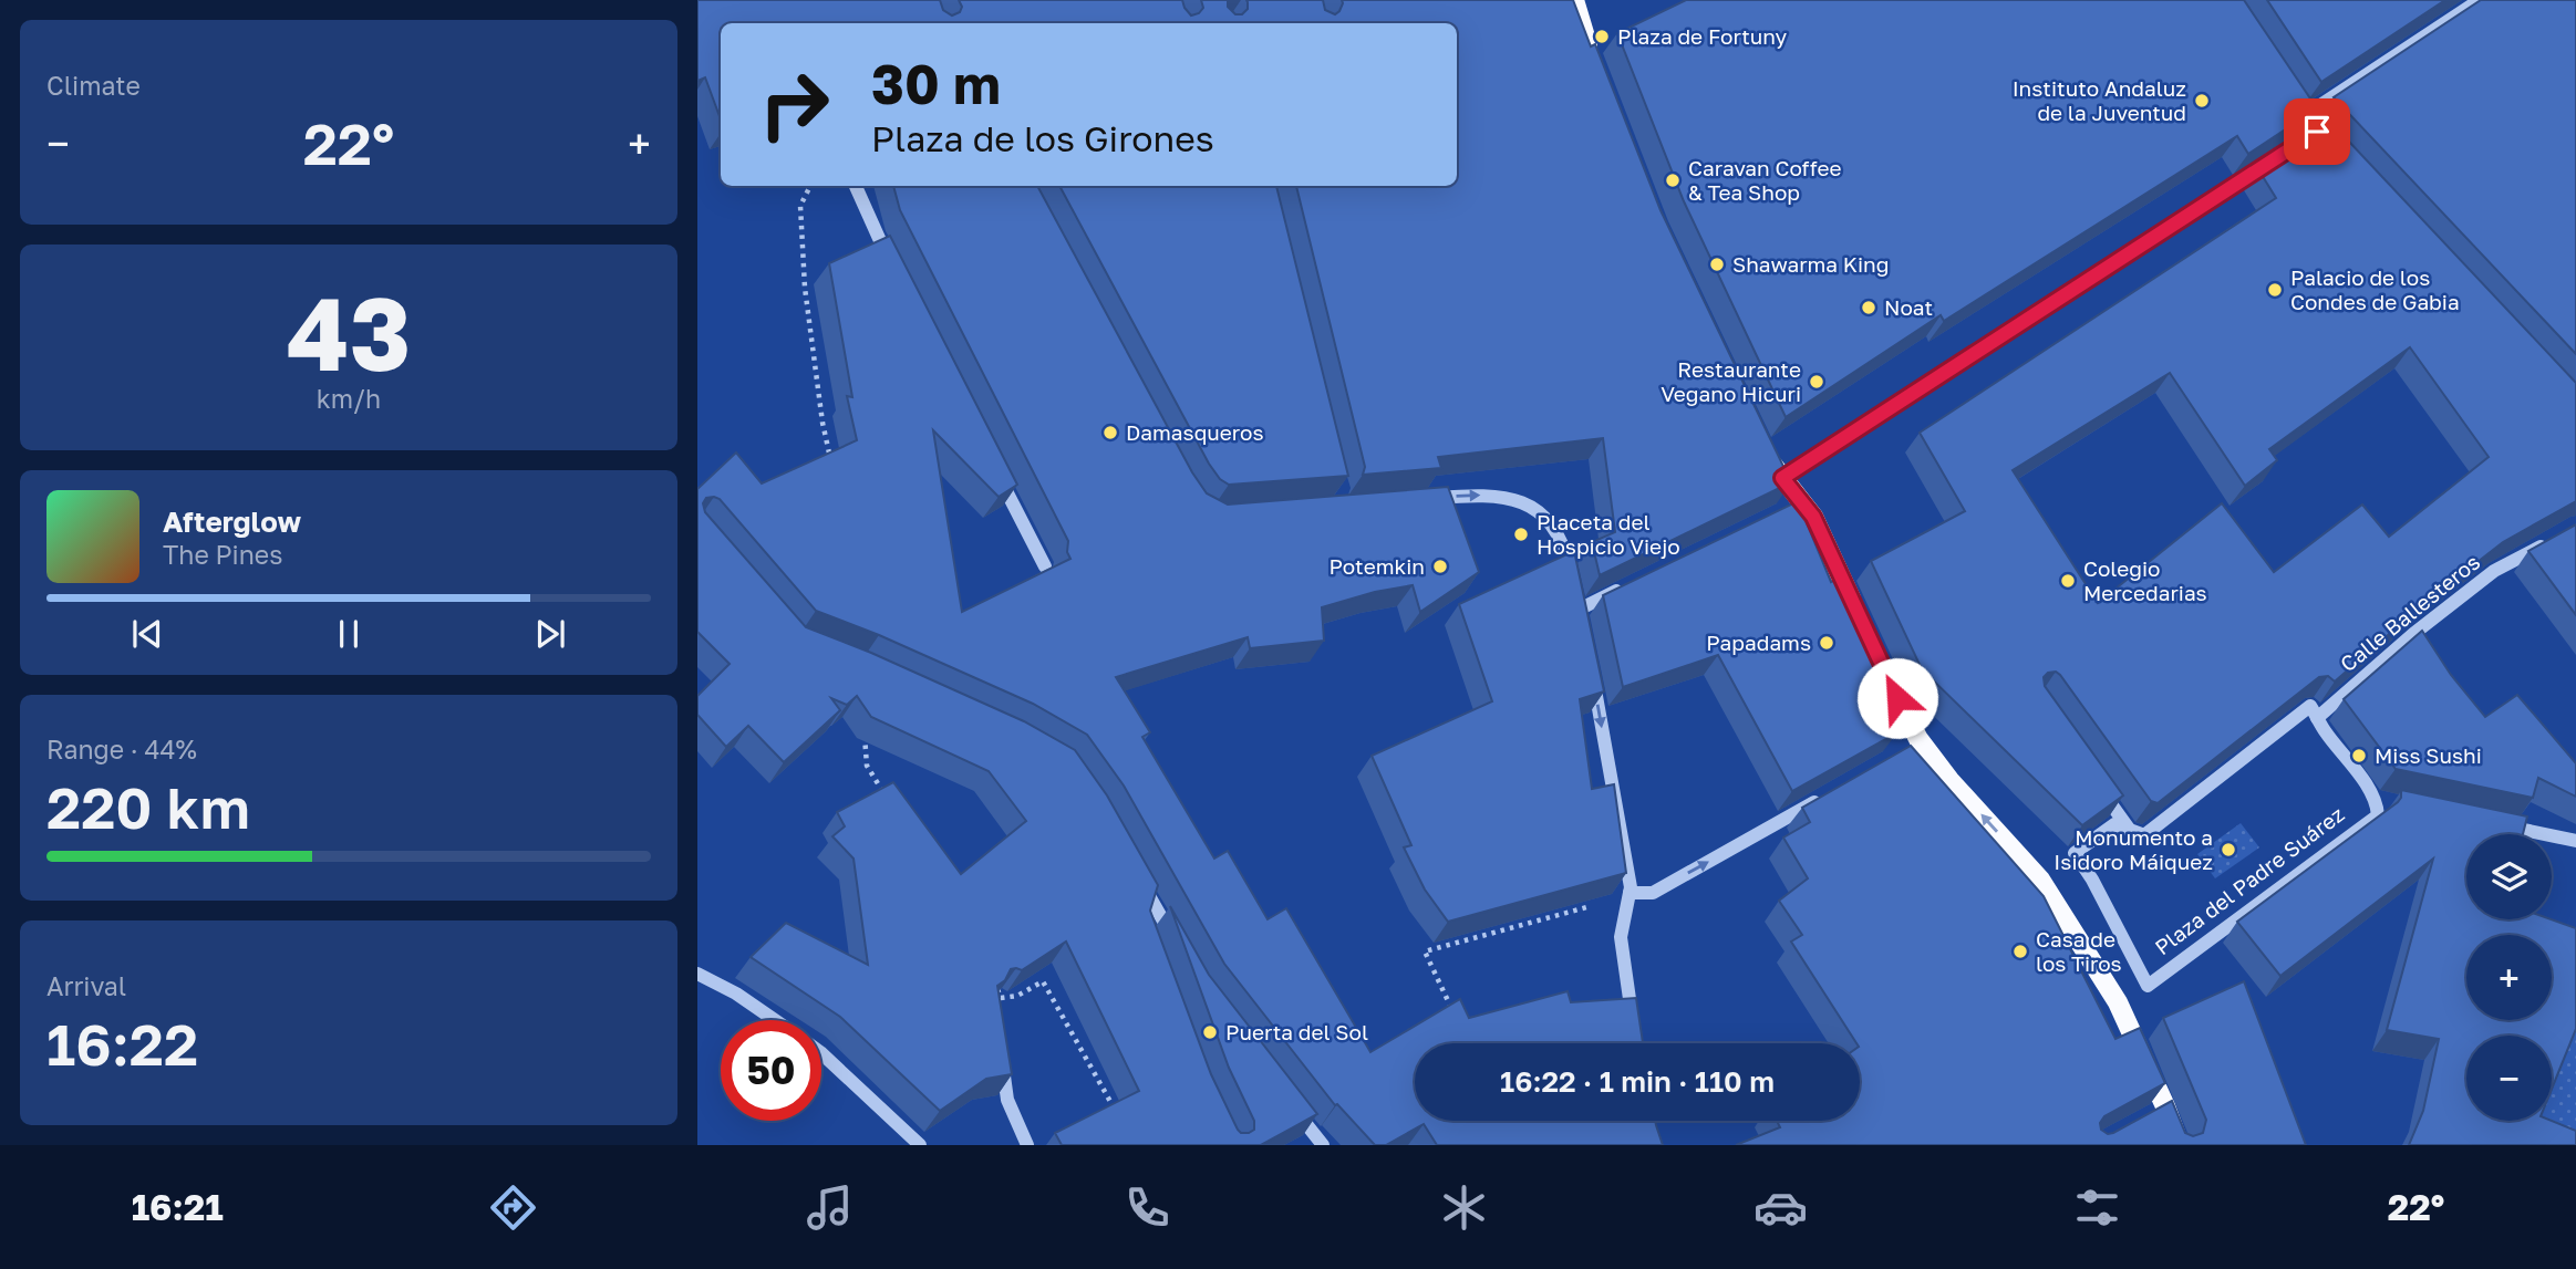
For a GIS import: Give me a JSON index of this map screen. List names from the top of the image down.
{
  "streets": {
    "street": ["Calle Ballesteros", "Plaza del Padre Suárez"]
  },
  "crossings": [
    ["Calle Ballesteros", "Plaza del Padre Suárez"]
  ],
  "places": [
    "Plaza de Fortuny",
    "Instituto Andaluz de la Juventud",
    "Caravan Coffee & Tea Shop",
    "Shawarma King",
    "Palacio de los Condes de Gabia",
    "Noat",
    "Restaurante Vegano Hicuri",
    "Damasqueros",
    "Placeta del Hospicio Viejo",
    "Potemkin",
    "Colegio Mercedarias",
    "Papadams",
    "Miss Sushi",
    "Monumento a Isidoro Máiquez",
    "Casa de los Tiros",
    "Puerta del Sol"
  ],
  "page": {
    "tile": [
      "Climate",
      ["43", "km/h"],
      ["Range · 44%", "220 km"],
      ["Arrival", "16:22"]
    ],
    "turn": ["30 m", "Plaza de los Girones"],
    "heat": ["−", "22°", "+"],
    "song": ["Afterglow", "The Pines"],
    "map_buttons": ["+", "−"],
    "limit": "50",
    "trip": "16:22 · 1 min · 110 m",
    "tabs": ["16:21", "22°"]
  }
}
